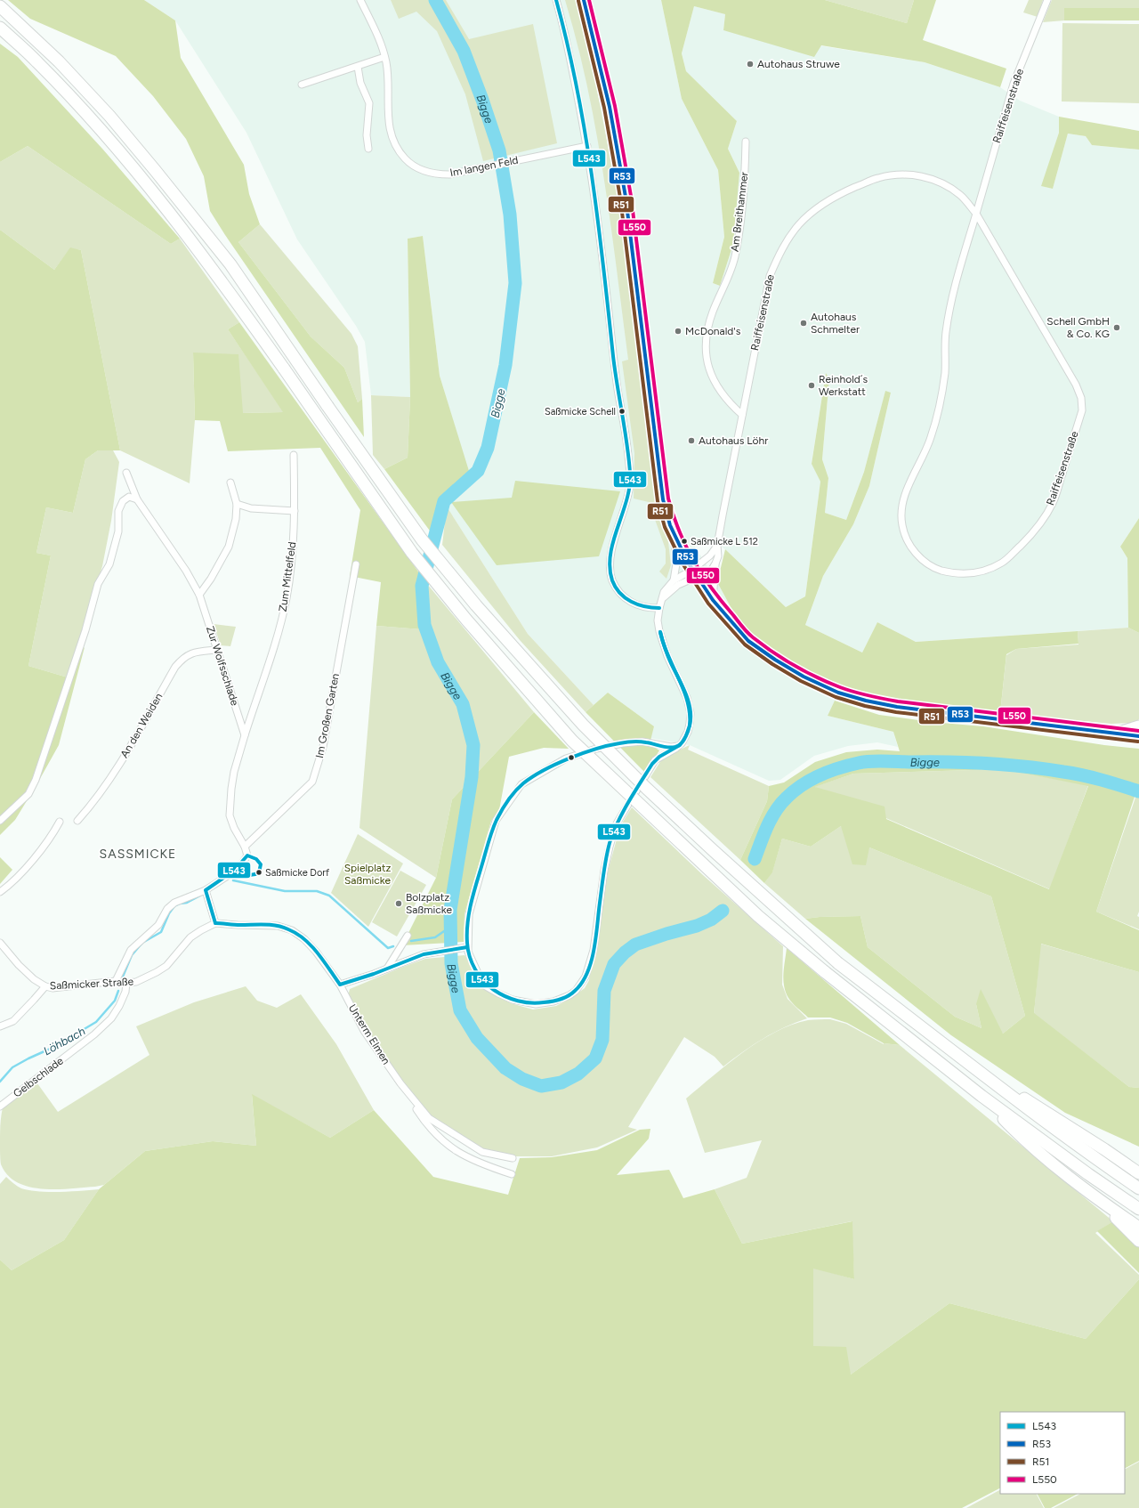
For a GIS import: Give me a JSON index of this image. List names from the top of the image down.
{
  "streets": {
    "street": [
      "Raiffeisenstraße",
      "Im langen Feld",
      "Am Breithammer",
      "Zum Mittelfeld",
      "Zur Wolfsschlade",
      "Im Großen Garten",
      "An den Weiden",
      "Saßmicker Straße",
      "Unterm Elmen",
      "Gelbschlade"
    ]
  },
  "crossings": [
    ["Raiffeisenstraße", "Am Breithammer"],
    ["Zum Mittelfeld", "Zur Wolfsschlade"],
    ["Zur Wolfsschlade", "An den Weiden"],
    ["Saßmicker Straße", "Unterm Elmen"],
    ["Saßmicker Straße", "Gelbschlade"]
  ],
  "districts": ["SASSMICKE"],
  "water": ["Bigge", "Löhbach"],
  "parks": ["Spielplatz Saßmicke"],
  "places": [
    "Autohaus Struwe",
    "Autohaus Schmelter",
    "Schell GmbH & Co. KG",
    "McDonald's",
    "Reinhold´s Werkstatt",
    "Saßmicke Schell",
    "Autohaus Löhr",
    "Saßmicke L 512",
    "Saßmicke Dorf",
    "Bolzplatz Saßmicke"
  ],
  "lines": [
    "transit line L543",
    "transit line R53",
    "transit line L550",
    "transit line R51"
  ],
  "legend": [
    "L543",
    "R53",
    "R51",
    "L550"
  ]
}
